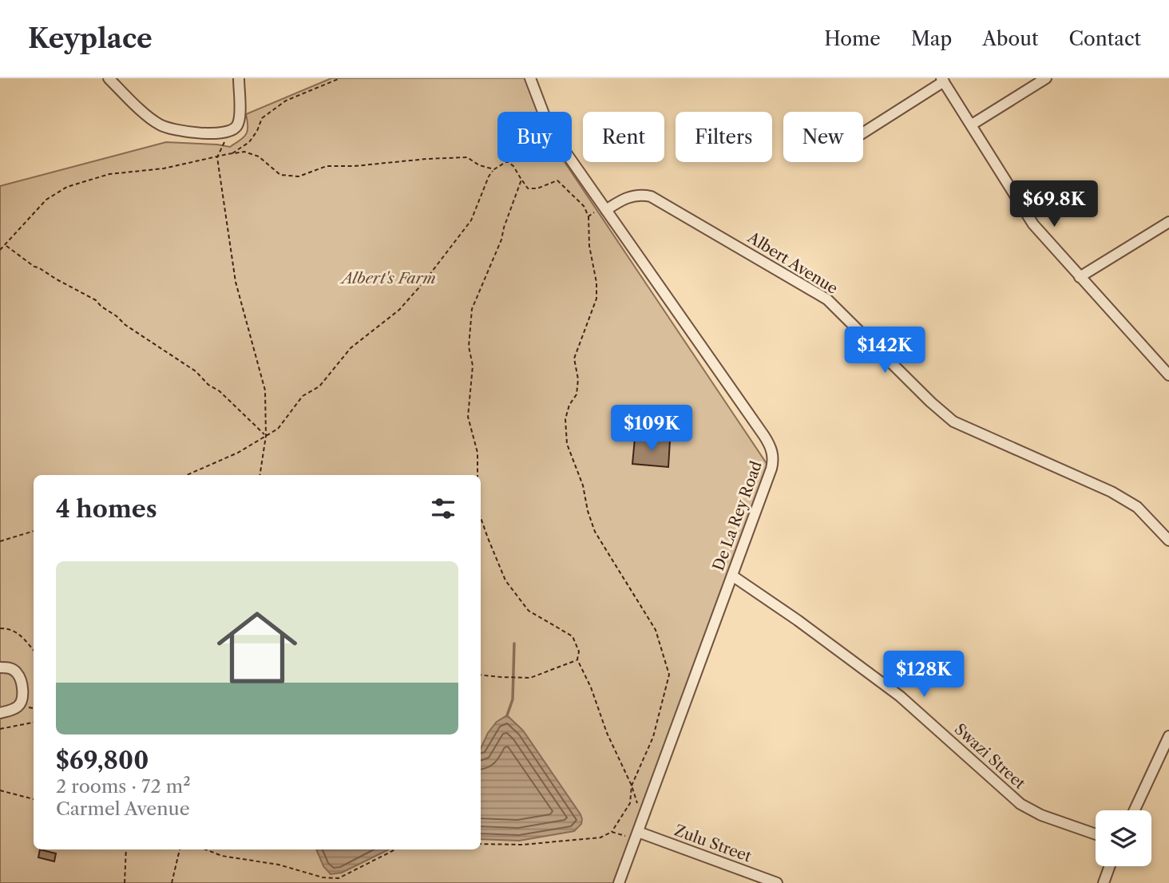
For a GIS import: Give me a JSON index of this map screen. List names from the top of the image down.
{
  "streets": {
    "street": [
      "Albert Avenue",
      "De La Rey Road",
      "Swazi Street",
      "Zulu Street"
    ]
  },
  "crossings": [
    ["Albert Avenue", "De La Rey Road"],
    ["De La Rey Road", "Swazi Street"],
    ["De La Rey Road", "Zulu Street"]
  ],
  "parks": ["Albert's Farm"],
  "page": {
    "header": "Keyplace",
    "nav": [
      "Home",
      "Map",
      "About",
      "Contact"
    ],
    "chip": [
      "Buy",
      "Rent",
      "Filters",
      "New"
    ],
    "price": [
      "$69.8K",
      "$142K",
      "$109K",
      "$128K"
    ],
    "heading": "4 homes",
    "list": [
      {
        "name": "$69,800",
        "note": "2 rooms · 72 m² · Carmel Avenue"
      }
    ]
  }
}
